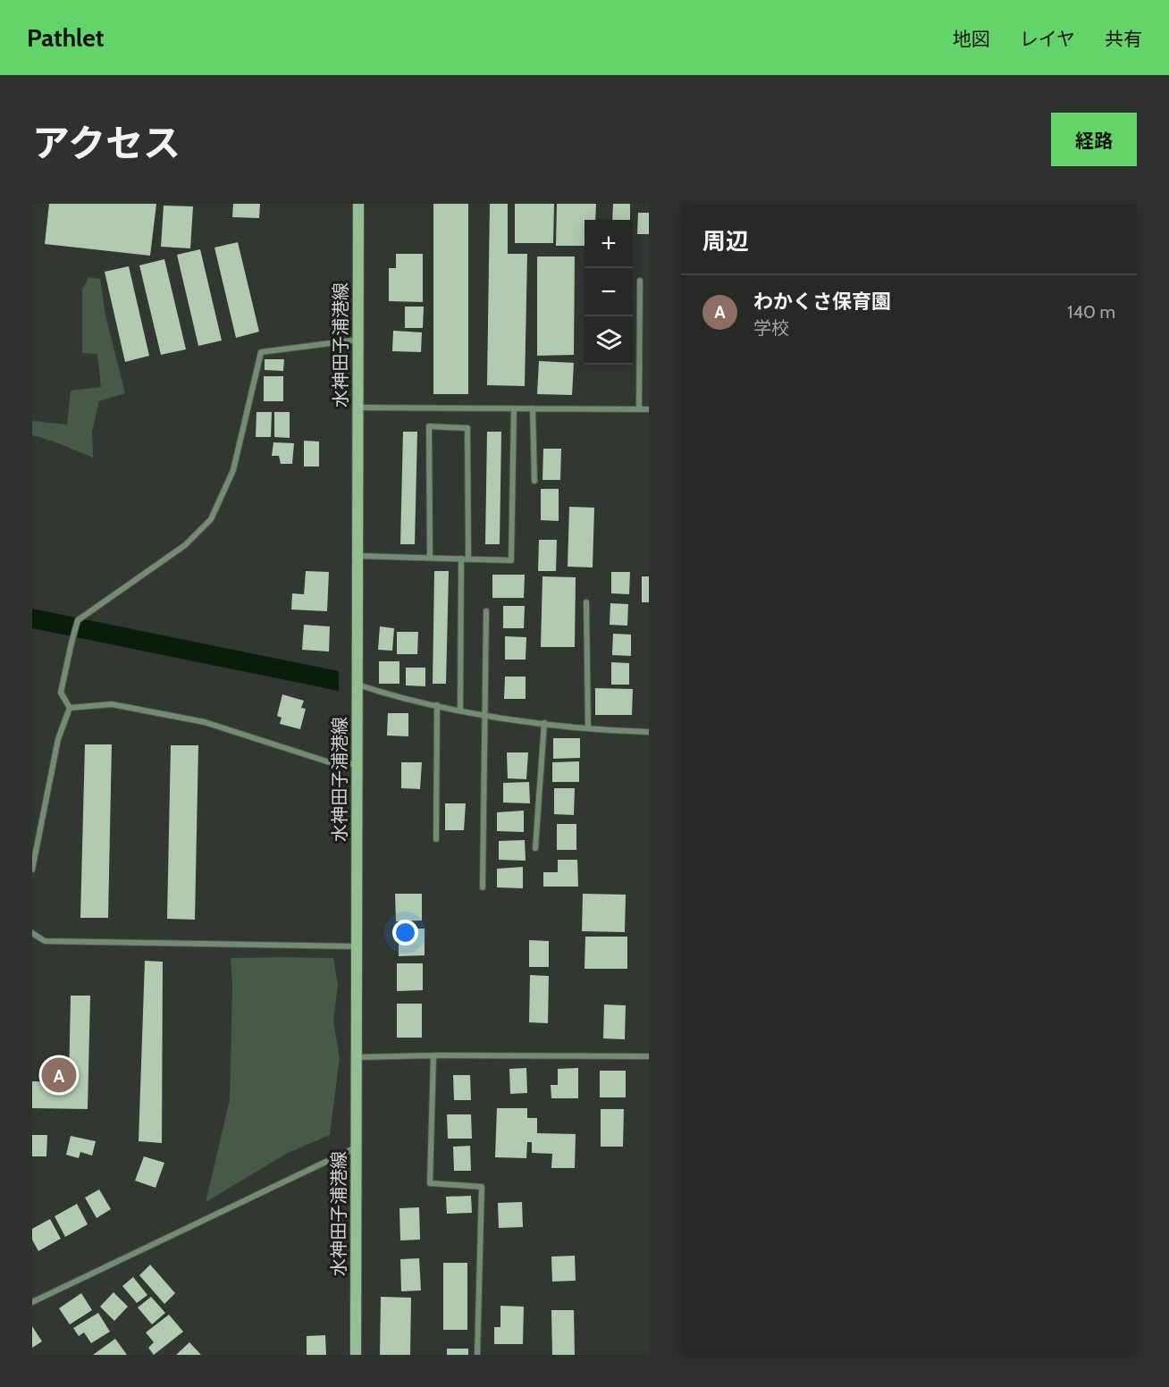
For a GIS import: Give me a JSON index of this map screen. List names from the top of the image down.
{
  "streets": {
    "main road": ["水神田子浦港線"]
  },
  "page": {
    "header": "Pathlet",
    "nav": ["地図", "レイヤ", "共有"],
    "title": "アクセス",
    "buttons": "経路",
    "heading": "周辺",
    "map_buttons": ["+", "−"],
    "list": [
      {
        "mark": "A",
        "name": "わかくさ保育園",
        "note": "学校",
        "value": "140 m"
      }
    ],
    "pins": "A"
  }
}
